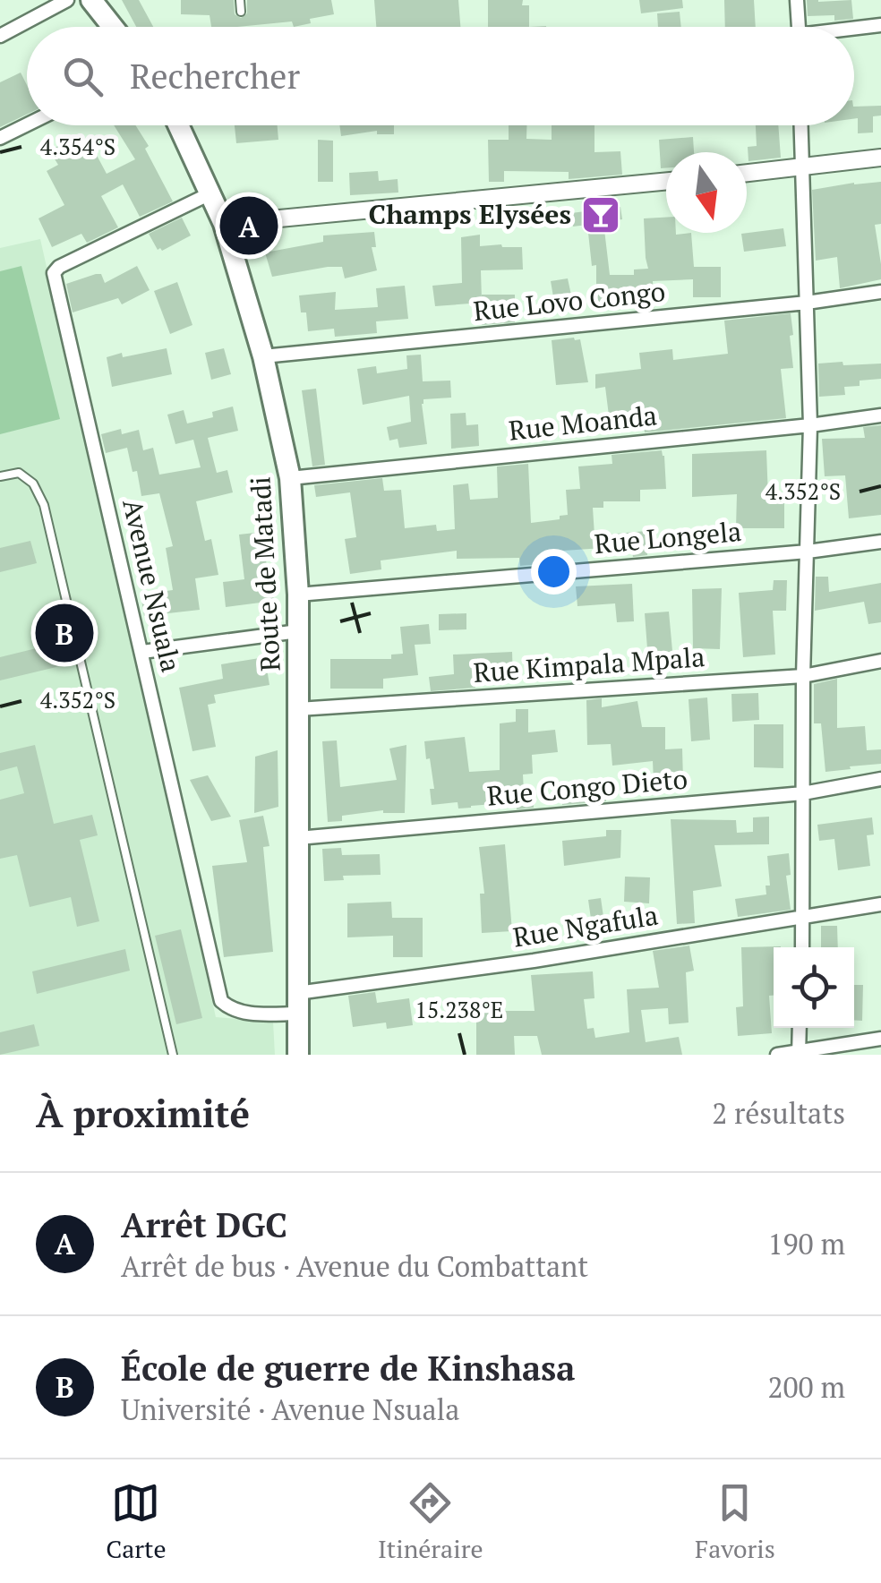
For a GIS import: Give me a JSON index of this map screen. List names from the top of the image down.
{
  "streets": {
    "main road": ["Route de Matadi"],
    "street": [
      "Rue Lovo Congo",
      "Rue Moanda",
      "Rue Longela",
      "Avenue Nsuala",
      "Rue Kimpala Mpala",
      "Rue Congo Dieto",
      "Rue Ngafula"
    ]
  },
  "crossings": [
    ["Rue Lovo Congo", "Route de Matadi"],
    ["Rue Moanda", "Route de Matadi"],
    ["Rue Longela", "Route de Matadi"],
    ["Route de Matadi", "Avenue Nsuala"],
    ["Route de Matadi", "Rue Kimpala Mpala"],
    ["Route de Matadi", "Rue Congo Dieto"],
    ["Route de Matadi", "Rue Ngafula"],
    ["Avenue Nsuala", "Rue Ngafula"]
  ],
  "places": {
    "bar": ["Champs Elysées"]
  },
  "north": "bottom",
  "page": {
    "search": "Rechercher",
    "pins": ["A", "B"],
    "heading": ["À proximité", "2 résultats"],
    "list": [
      {
        "mark": "A",
        "name": "Arrêt DGC",
        "note": "Arrêt de bus · Avenue du Combattant",
        "value": "190 m"
      },
      {
        "mark": "B",
        "name": "École de guerre de Kinshasa",
        "note": "Université · Avenue Nsuala",
        "value": "200 m"
      }
    ],
    "nav": ["Carte", "Itinéraire", "Favoris"]
  },
  "coordinates": ["4.354°S", "4.352°S", "15.238°E"]
}
